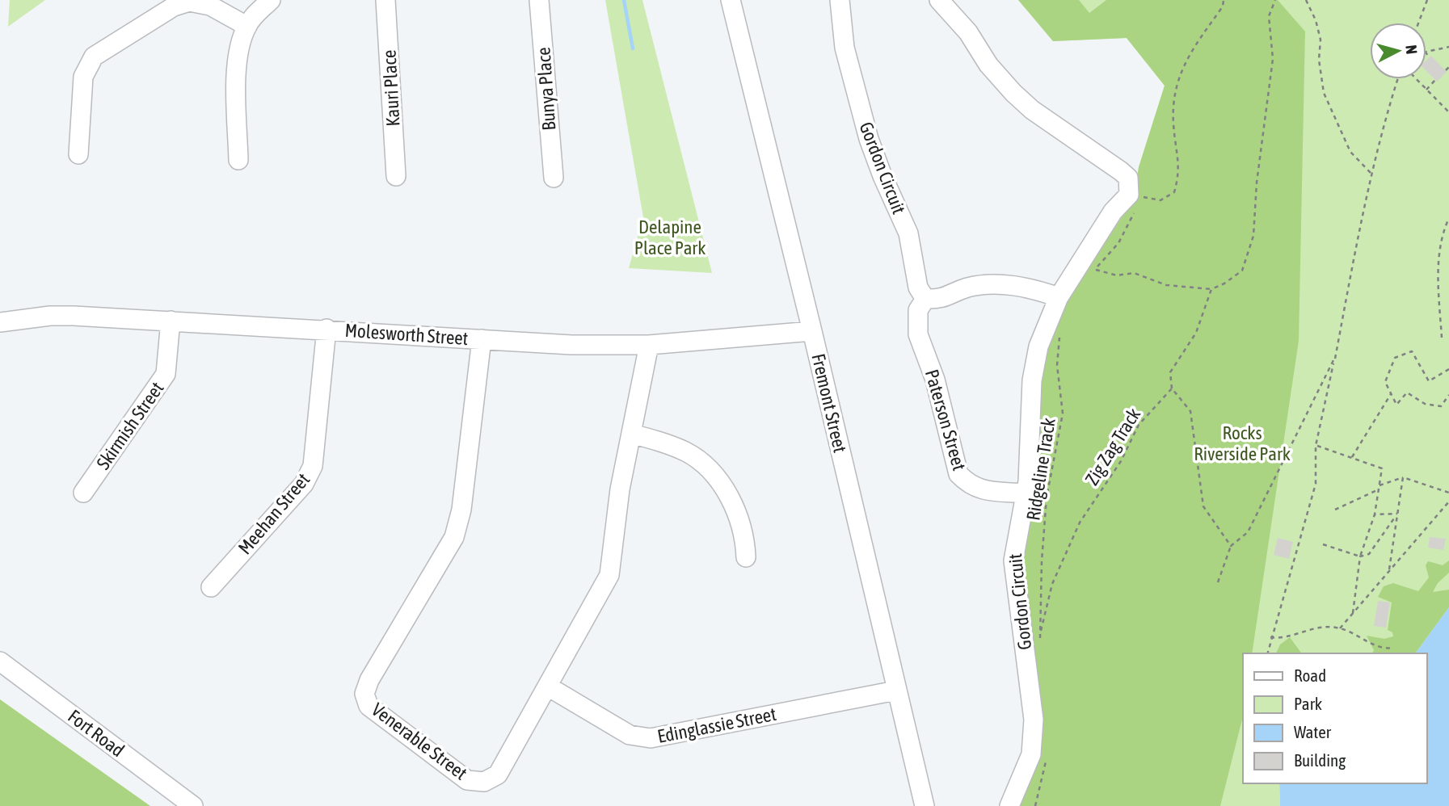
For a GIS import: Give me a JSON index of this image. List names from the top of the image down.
{
  "streets": {
    "street": [
      "Kauri Place",
      "Bunya Place",
      "Gordon Circuit",
      "Molesworth Street",
      "Fremont Street",
      "Paterson Street",
      "Skirmish Street",
      "Meehan Street",
      "Edinglassie Street",
      "Fort Road",
      "Venerable Street"
    ],
    "path": ["Zig Zag Track", "Ridgeline Track"]
  },
  "crossings": [
    ["Gordon Circuit", "Paterson Street"],
    ["Molesworth Street", "Fremont Street"],
    ["Molesworth Street", "Skirmish Street"],
    ["Molesworth Street", "Meehan Street"],
    ["Molesworth Street", "Venerable Street"],
    ["Fremont Street", "Edinglassie Street"],
    ["Zig Zag Track", "Ridgeline Track"],
    ["Edinglassie Street", "Venerable Street"]
  ],
  "parks": ["Delapine Place Park", "Rocks Riverside Park"],
  "legend": [
    "Road",
    "Park",
    "Water",
    "Building"
  ],
  "north": "right"
}
